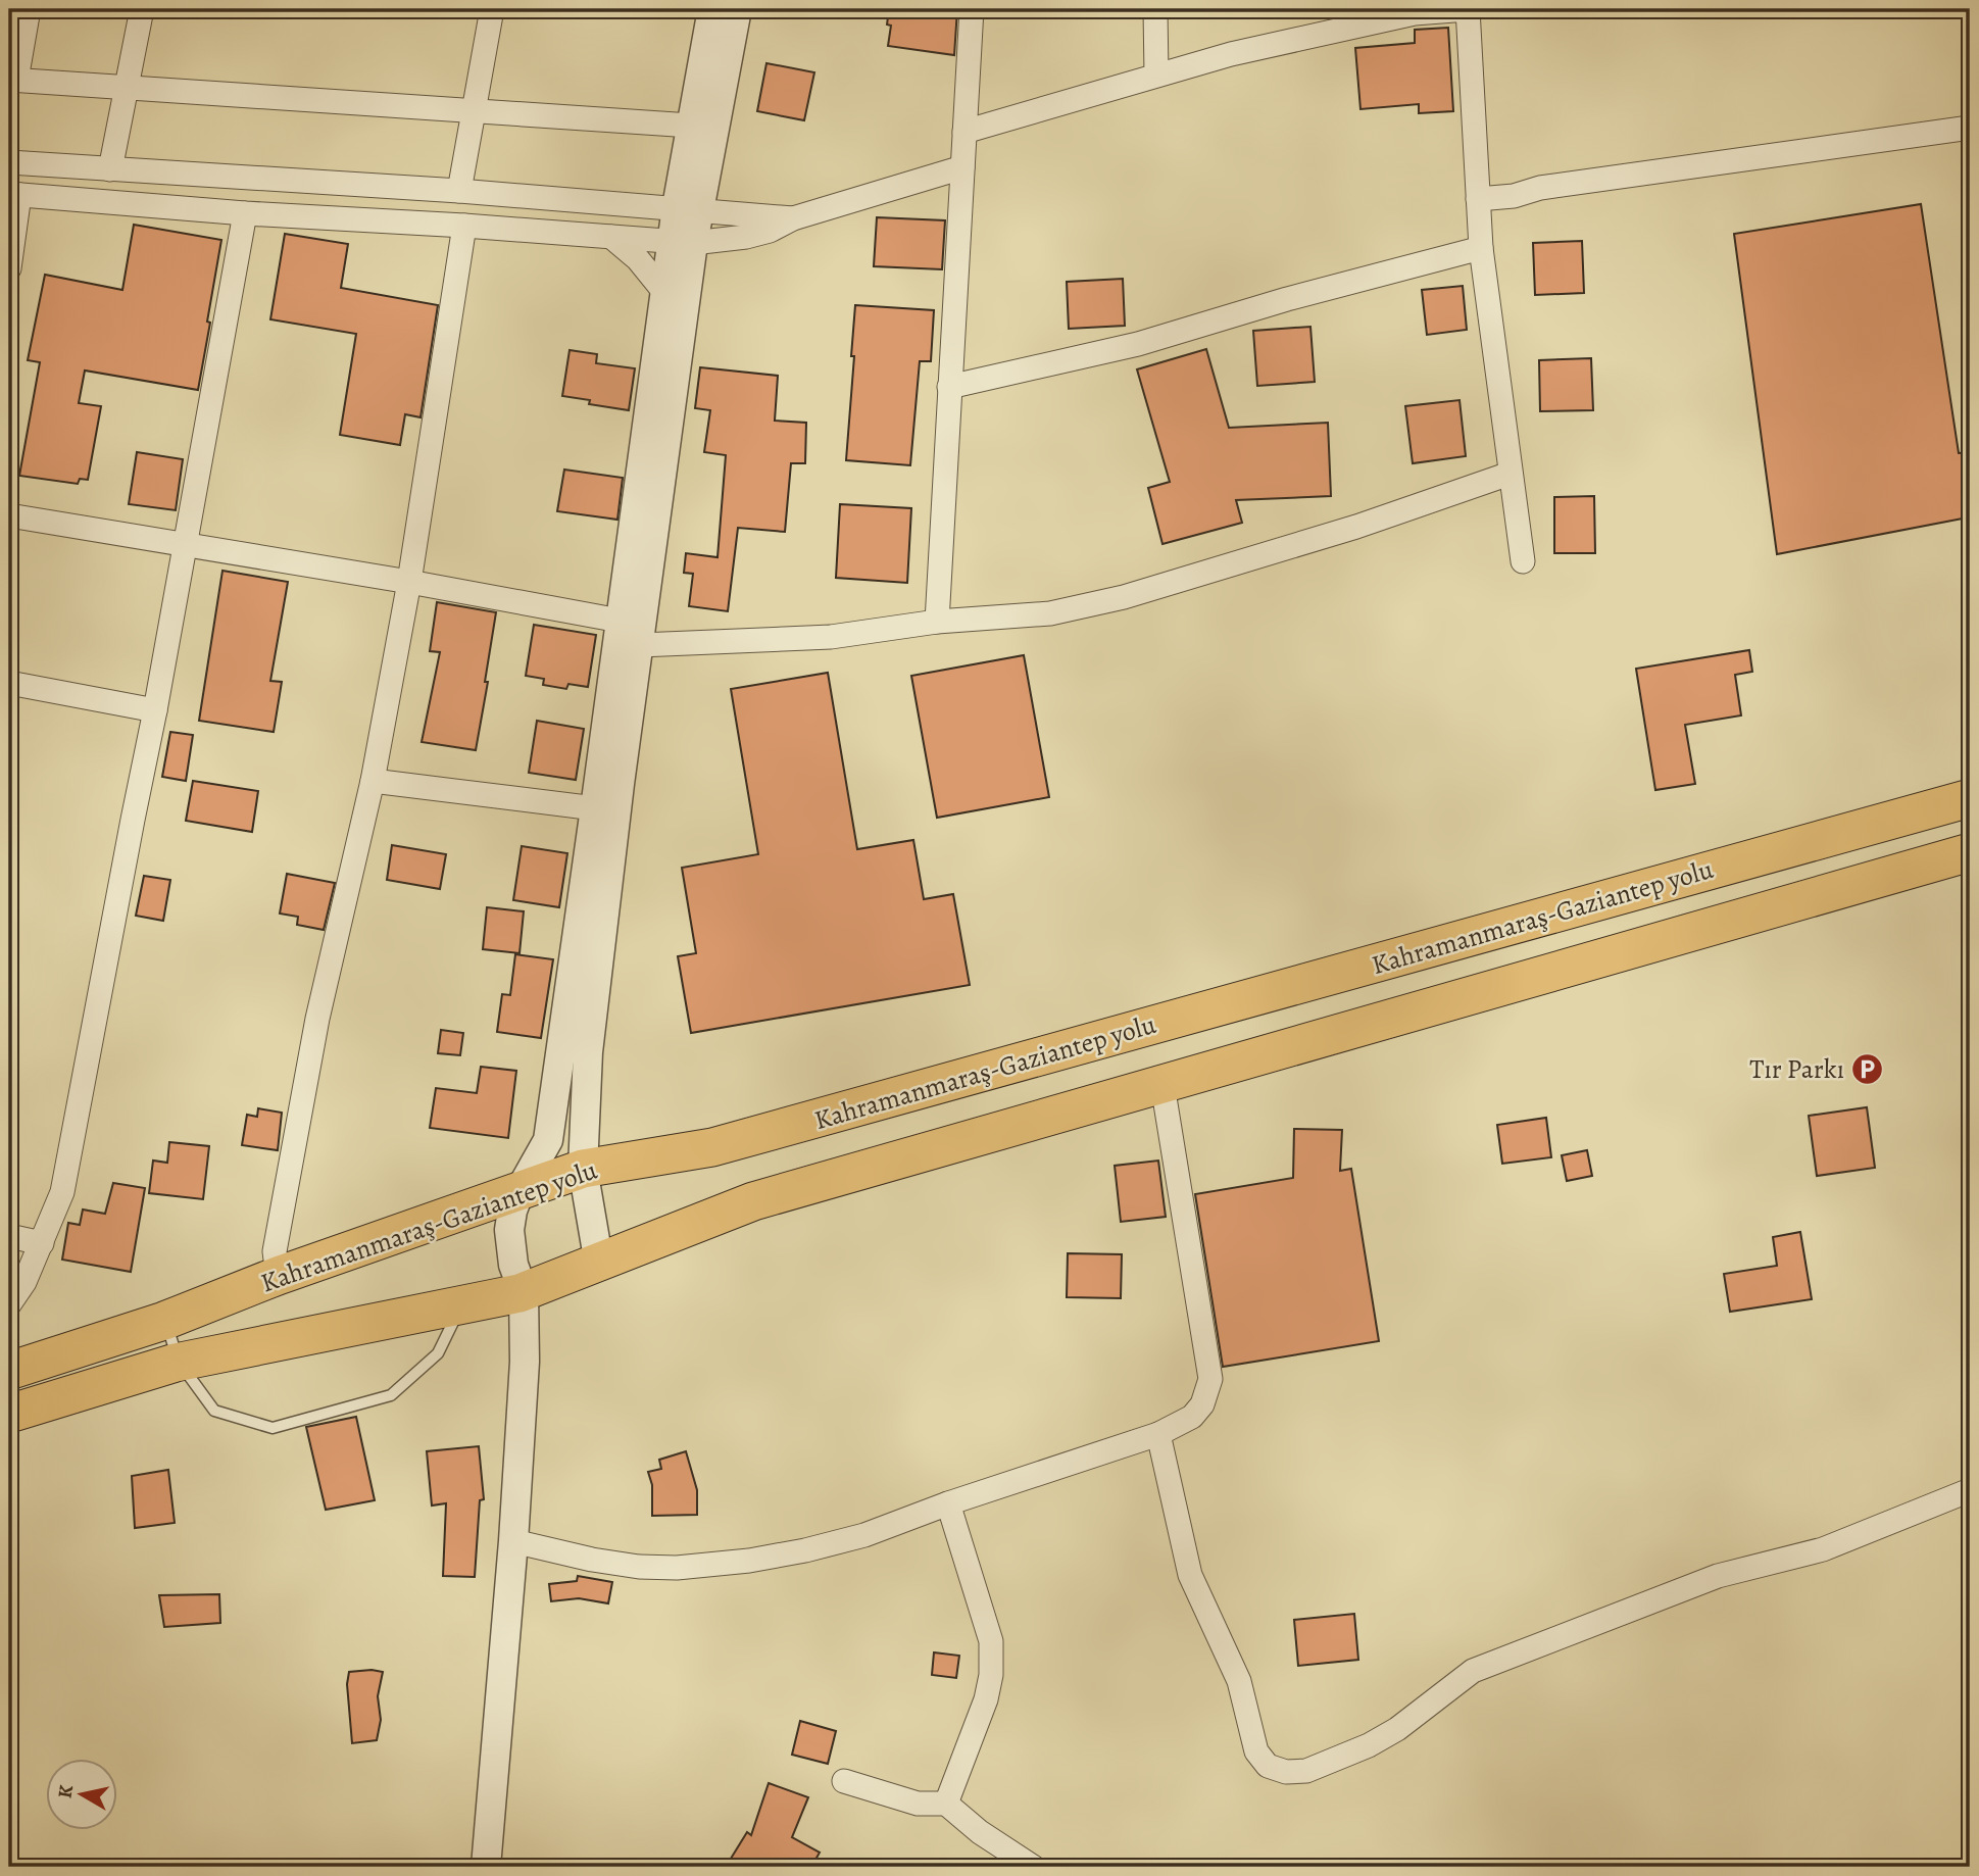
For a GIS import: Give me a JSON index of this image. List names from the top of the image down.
{
  "streets": {
    "highway": ["Kahramanmaraş-Gaziantep yolu"]
  },
  "places": {
    "parking": ["Tır Parkı"]
  },
  "north": "left"
}
